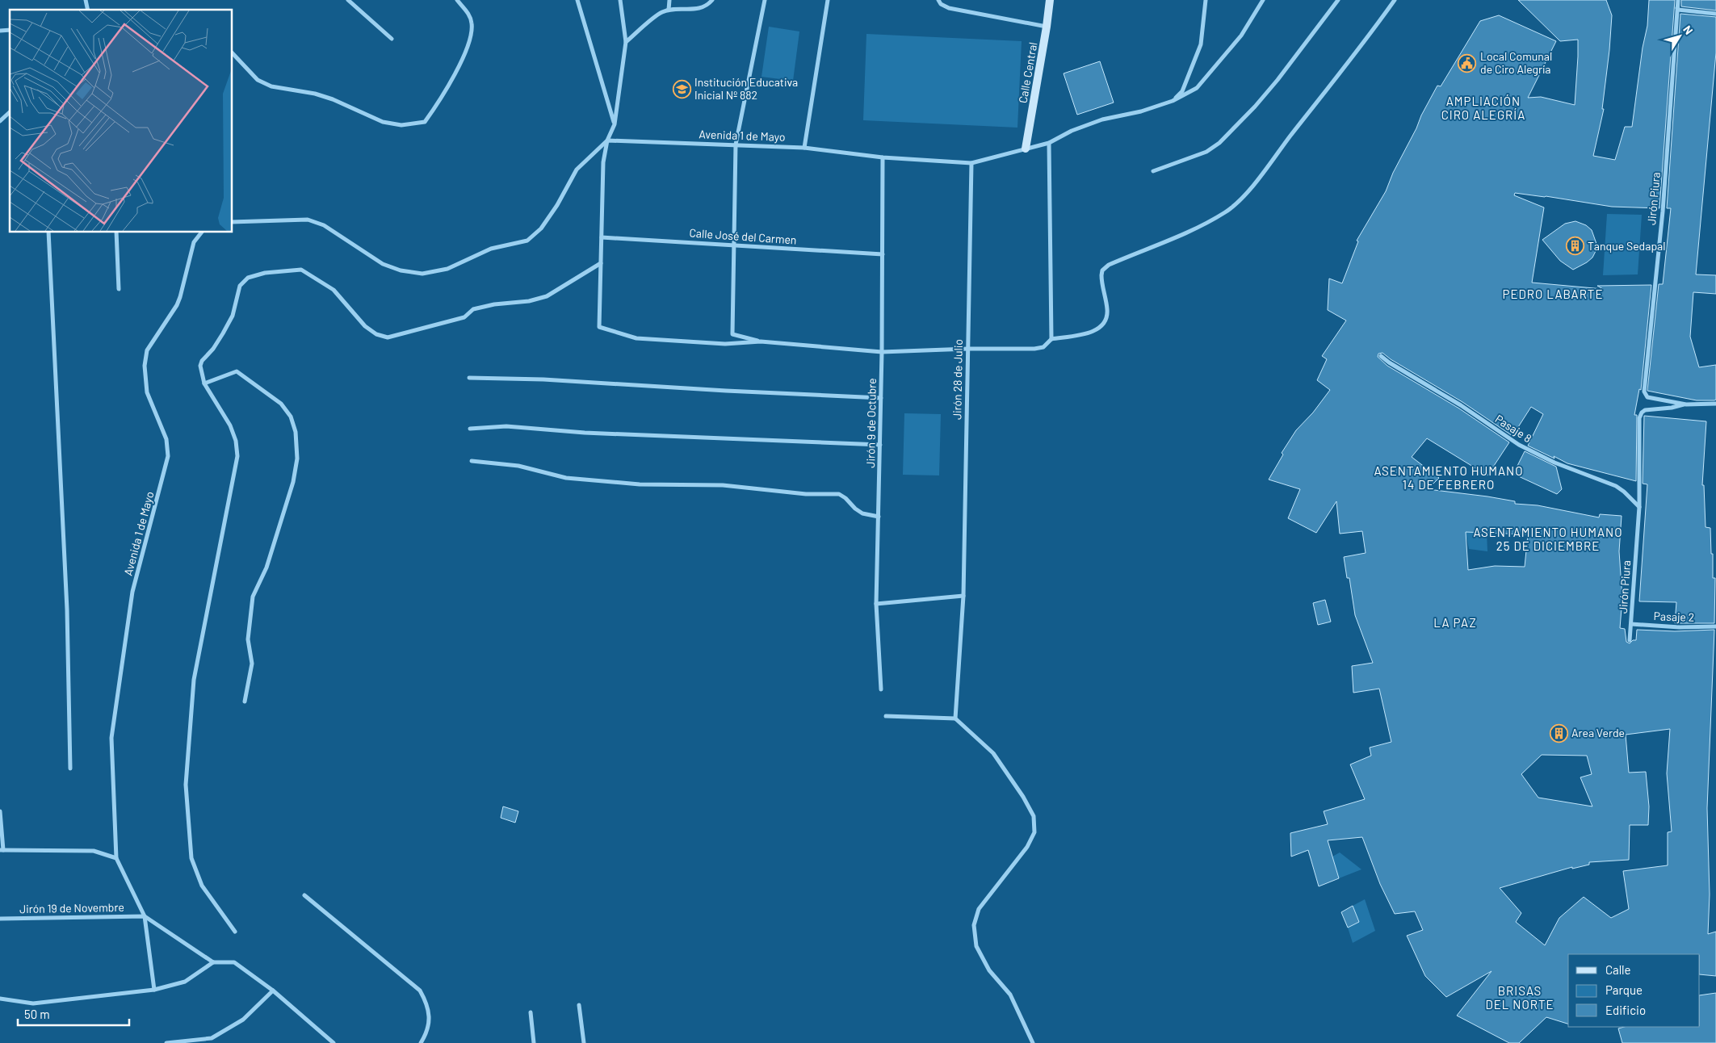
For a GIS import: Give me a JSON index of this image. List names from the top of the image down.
{
  "streets": {
    "street": [
      "Calle Central",
      "Avenida 1 de Mayo",
      "Jirón Piura",
      "Calle José del Carmen",
      "Jirón 28 de Julio",
      "Jirón 9 de Octubre",
      "Pasaje 8",
      "Pasaje 2",
      "Jirón 19 de Novembre"
    ]
  },
  "crossings": [
    ["Calle Central", "Avenida 1 de Mayo"],
    ["Avenida 1 de Mayo", "Jirón 28 de Julio"],
    ["Avenida 1 de Mayo", "Jirón 9 de Octubre"],
    ["Jirón Piura", "Pasaje 8"],
    ["Jirón Piura", "Pasaje 2"],
    ["Calle José del Carmen", "Jirón 9 de Octubre"]
  ],
  "districts": [
    "AMPLIACIÓN CIRO ALEGRÍA",
    "PEDRO LABARTE",
    "ASENTAMIENTO HUMANO 14 DE FEBRERO",
    "ASENTAMIENTO HUMANO 25 DE DICIEMBRE",
    "LA PAZ",
    "BRISAS DEL NORTE"
  ],
  "places": {
    "public building": ["Local Comunal de Ciro Alegría"],
    "school or university": ["Institución Educativa Inicial Nº 882"],
    "building": ["Tanque Sedapal", "Area Verde"]
  },
  "legend": ["Calle", "Parque", "Edificio"],
  "scale_bar": "50 m",
  "north": "top right"
}
